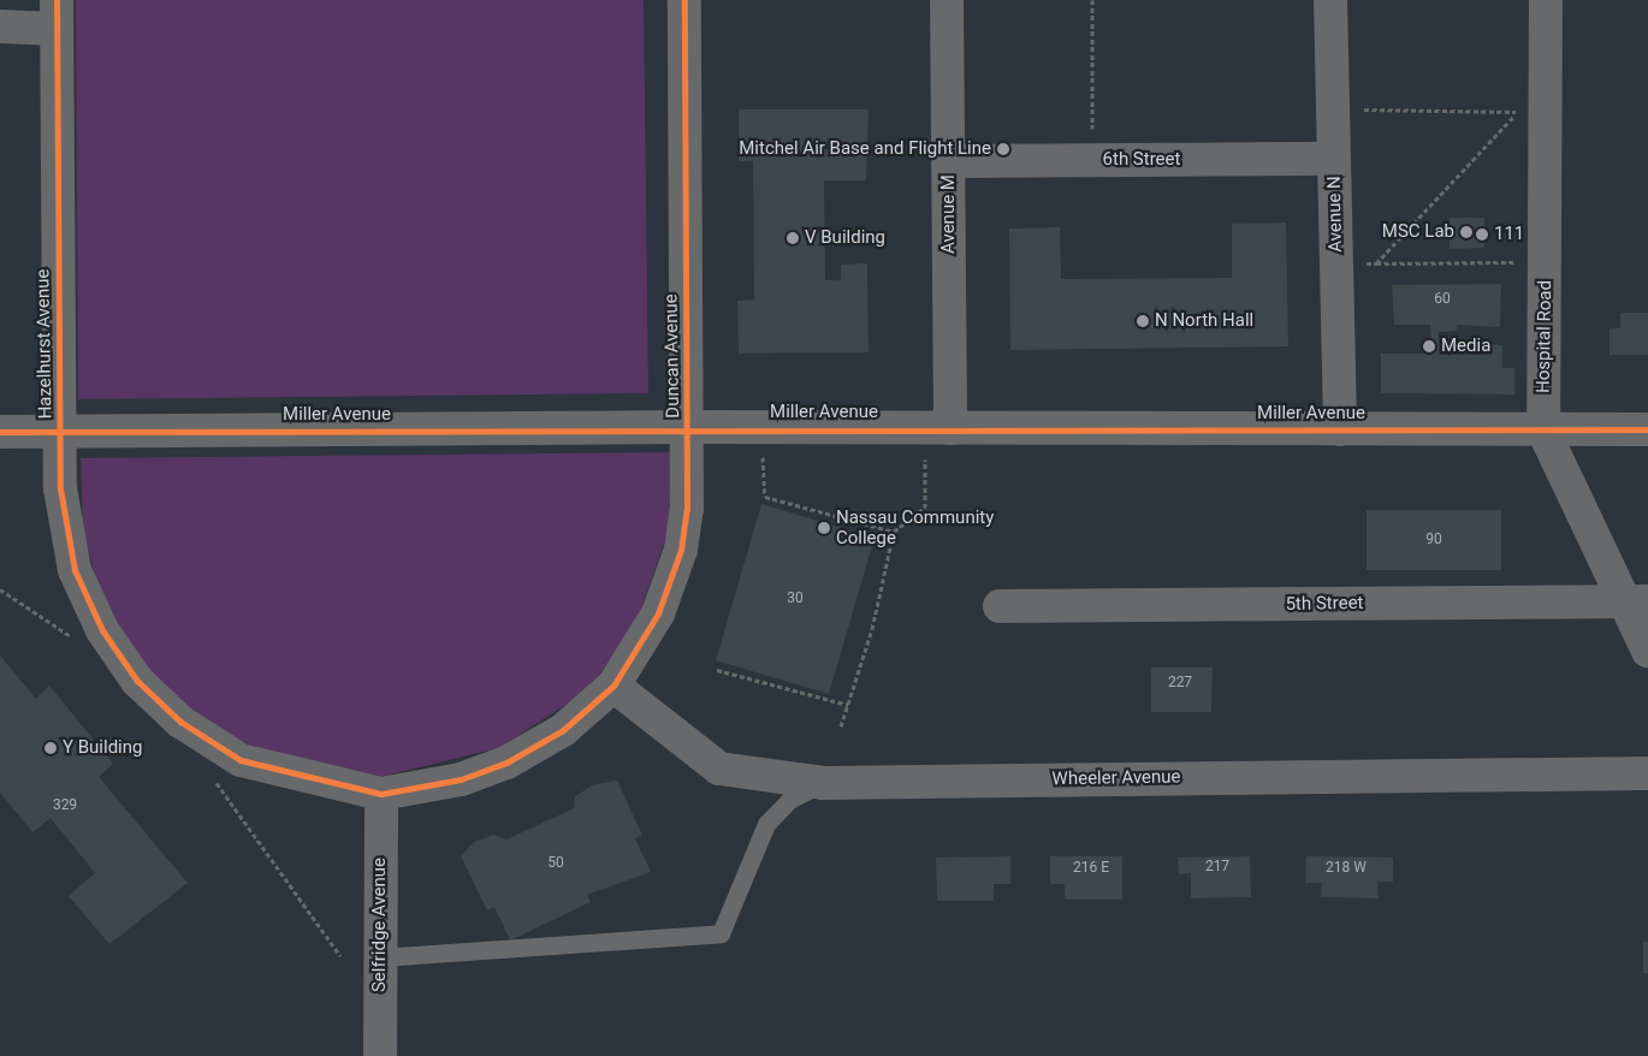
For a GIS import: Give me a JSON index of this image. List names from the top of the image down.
{
  "streets": {
    "street": [
      "6th Street",
      "Avenue M",
      "Avenue N",
      "Hospital Road",
      "Hazelhurst Avenue",
      "Duncan Avenue",
      "Miller Avenue",
      "5th Street",
      "Wheeler Avenue",
      "Selfridge Avenue"
    ]
  },
  "crossings": [
    ["6th Street", "Avenue M"],
    ["6th Street", "Avenue N"],
    ["Avenue M", "Miller Avenue"],
    ["Avenue N", "Miller Avenue"],
    ["Hospital Road", "Miller Avenue"],
    ["Hospital Road", "5th Street"],
    ["Hazelhurst Avenue", "Duncan Avenue"],
    ["Hazelhurst Avenue", "Miller Avenue"],
    ["Hazelhurst Avenue", "Selfridge Avenue"],
    ["Duncan Avenue", "Miller Avenue"],
    ["Duncan Avenue", "Wheeler Avenue"],
    ["Duncan Avenue", "Selfridge Avenue"]
  ],
  "places": [
    "Mitchel Air Base and Flight Line",
    "MSC Lab",
    "111",
    "V Building",
    "N North Hall",
    "Media",
    "Nassau Community College",
    "Y Building"
  ],
  "house_numbers": [
    "60",
    "90",
    "30",
    "227",
    "329",
    "50",
    "217",
    "216 E",
    "218 W"
  ]
}
